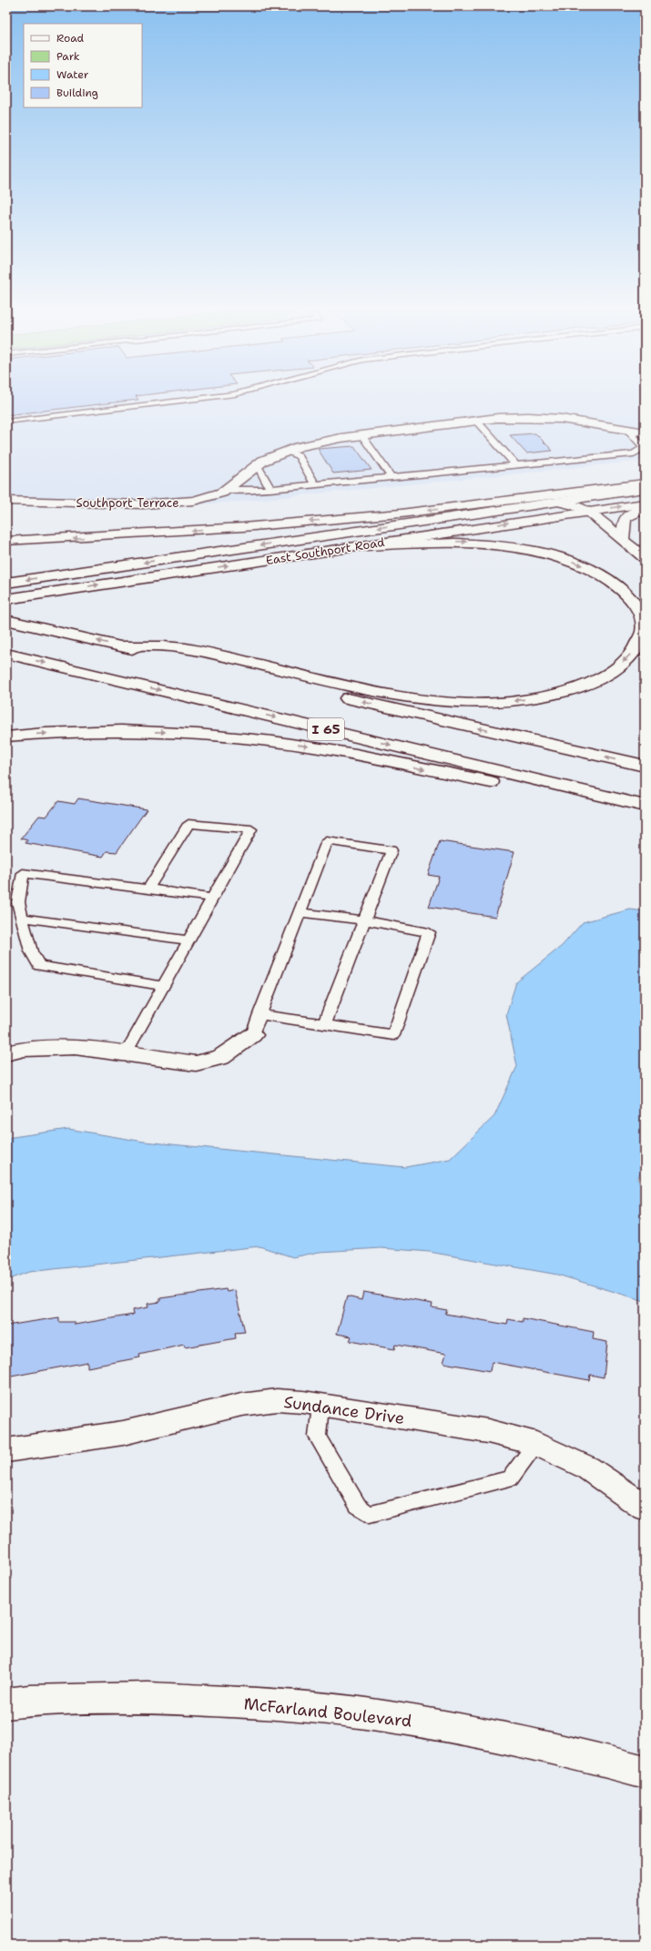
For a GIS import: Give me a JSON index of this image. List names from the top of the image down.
{
  "streets": {
    "main road": [
      "Southport Terrace",
      "East Southport Road",
      "I 65",
      "Sundance Drive",
      "McFarland Boulevard"
    ]
  },
  "legend": [
    "Road",
    "Park",
    "Water",
    "Building"
  ]
}
